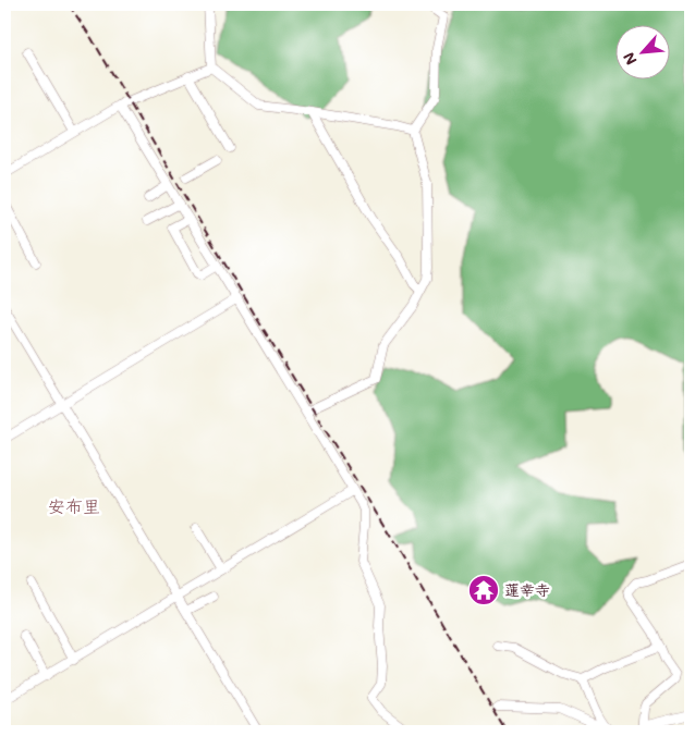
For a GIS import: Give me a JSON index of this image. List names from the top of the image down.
{
  "districts": ["安布里"],
  "places": {
    "temple": ["蓮幸寺"]
  },
  "north": "bottom left"
}
